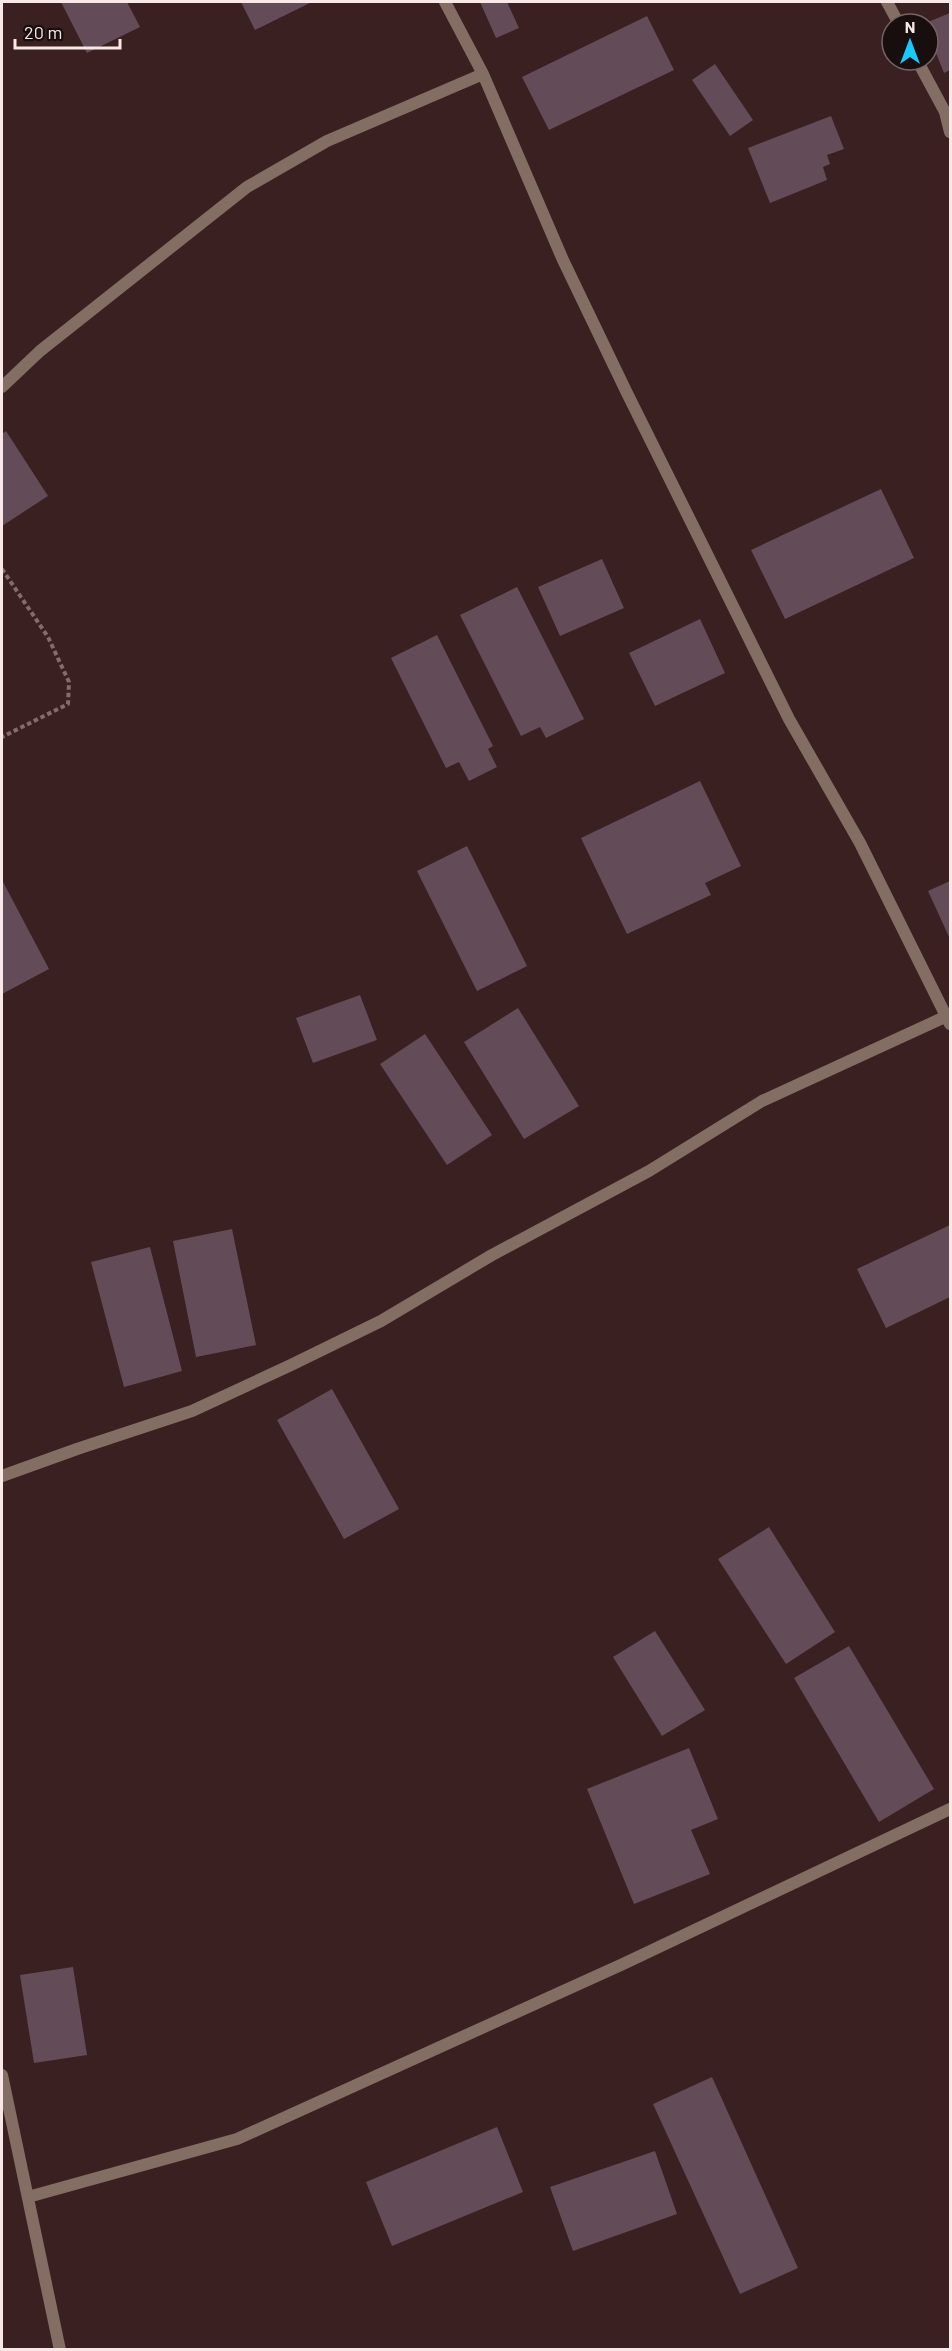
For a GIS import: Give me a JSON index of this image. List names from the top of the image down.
{
  "scale_bar": "20 m",
  "north": "top"
}
